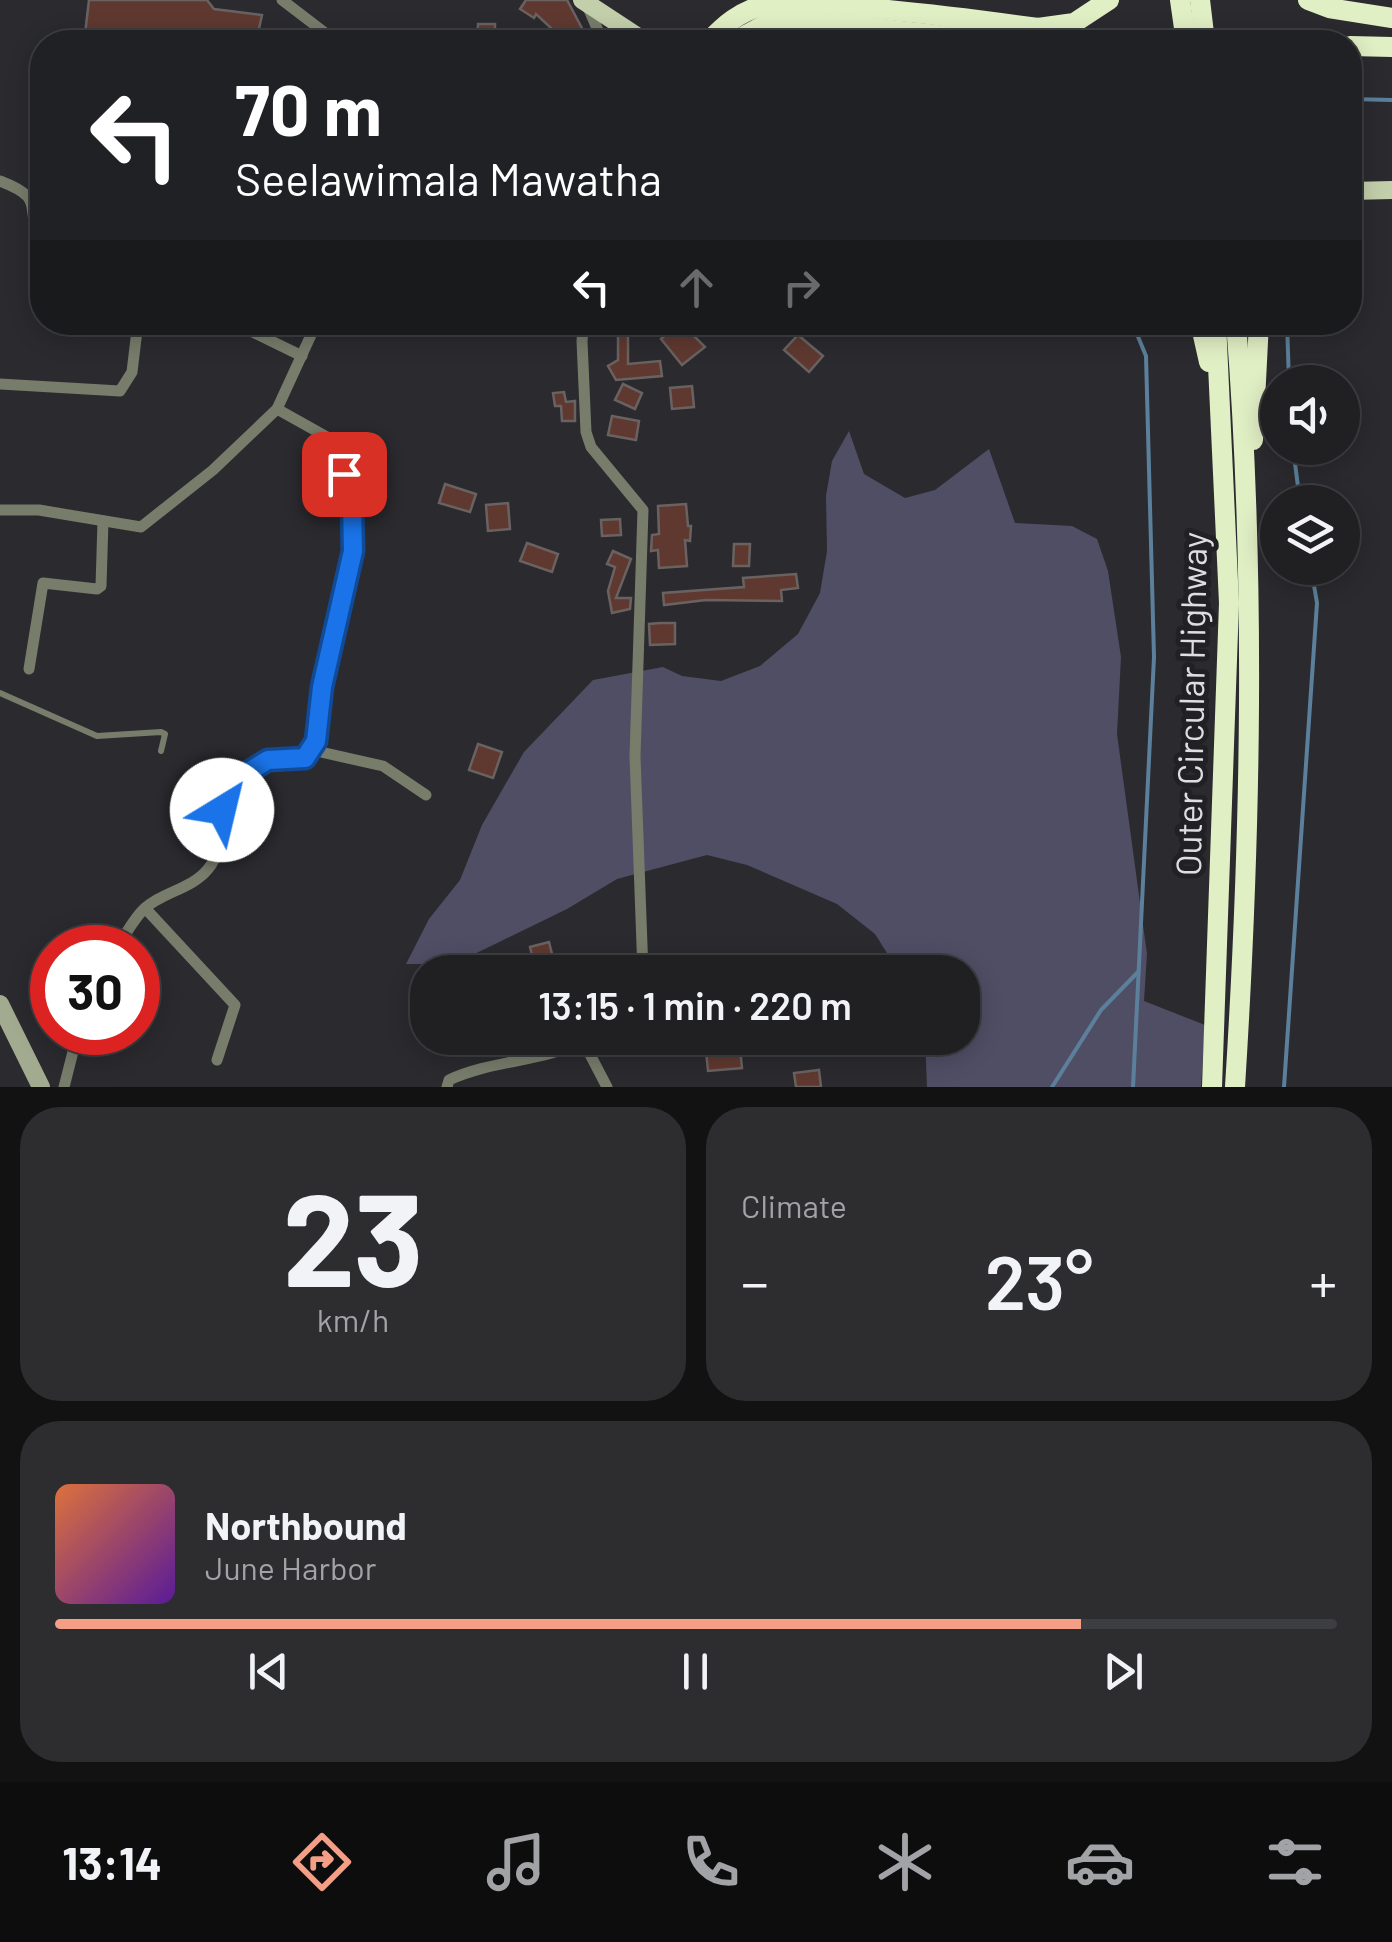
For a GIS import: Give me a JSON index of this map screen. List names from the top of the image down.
{
  "streets": {
    "highway": ["Outer Circular Highway"]
  },
  "page": {
    "turn": ["70 m", "Seelawimala Mawatha"],
    "limit": "30",
    "trip": "13:15 · 1 min · 220 m",
    "tile": [
      ["23", "km/h"],
      "Climate"
    ],
    "heat": ["−", "23°", "+"],
    "song": ["Northbound", "June Harbor"],
    "tabs": "13:14"
  }
}
